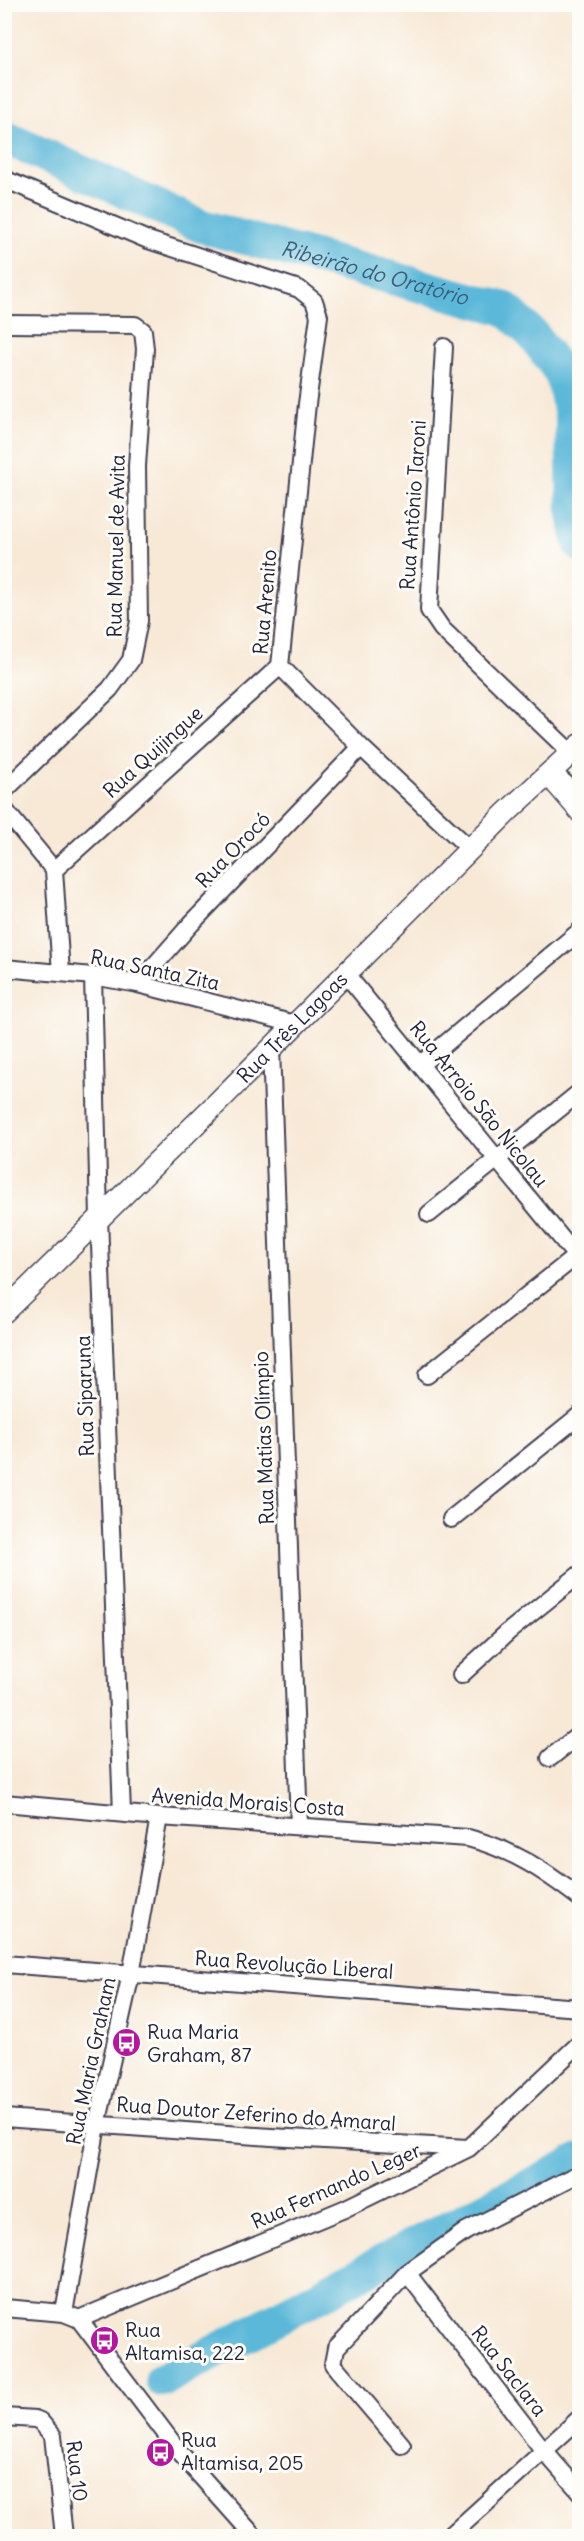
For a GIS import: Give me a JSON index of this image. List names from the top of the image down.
{
  "streets": {
    "street": [
      "Rua Antônio Taroni",
      "Rua Manuel de Avita",
      "Rua Arenito",
      "Rua Quijingue",
      "Rua Orocó",
      "Rua Santa Zita",
      "Rua Três Lagoas",
      "Rua Arroio São Nicolau",
      "Rua Siparuna",
      "Rua Matias Olímpio",
      "Avenida Morais Costa",
      "Rua Revolução Liberal",
      "Rua Maria Graham",
      "Rua Doutor Zeferino do Amaral",
      "Rua Fernando Leger",
      "Rua Saclara",
      "Rua 10"
    ]
  },
  "crossings": [
    ["Rua Antônio Taroni", "Rua Três Lagoas"],
    ["Rua Arenito", "Rua Quijingue"],
    ["Rua Arenito", "Rua Orocó"],
    ["Rua Arenito", "Rua Três Lagoas"],
    ["Rua Orocó", "Rua Santa Zita"],
    ["Rua Santa Zita", "Rua Três Lagoas"],
    ["Rua Santa Zita", "Rua Siparuna"],
    ["Rua Três Lagoas", "Rua Arroio São Nicolau"],
    ["Rua Três Lagoas", "Rua Siparuna"],
    ["Rua Três Lagoas", "Rua Matias Olímpio"],
    ["Rua Siparuna", "Avenida Morais Costa"],
    ["Rua Matias Olímpio", "Avenida Morais Costa"],
    ["Avenida Morais Costa", "Rua Maria Graham"],
    ["Rua Revolução Liberal", "Rua Maria Graham"],
    ["Rua Maria Graham", "Rua Doutor Zeferino do Amaral"],
    ["Rua Maria Graham", "Rua Fernando Leger"],
    ["Rua Doutor Zeferino do Amaral", "Rua Fernando Leger"]
  ],
  "water": ["Ribeirão do Oratório"],
  "places": {
    "bus stop": ["Rua Maria Graham, 87", "Rua Altamisa, 222", "Rua Altamisa, 205"]
  }
}
